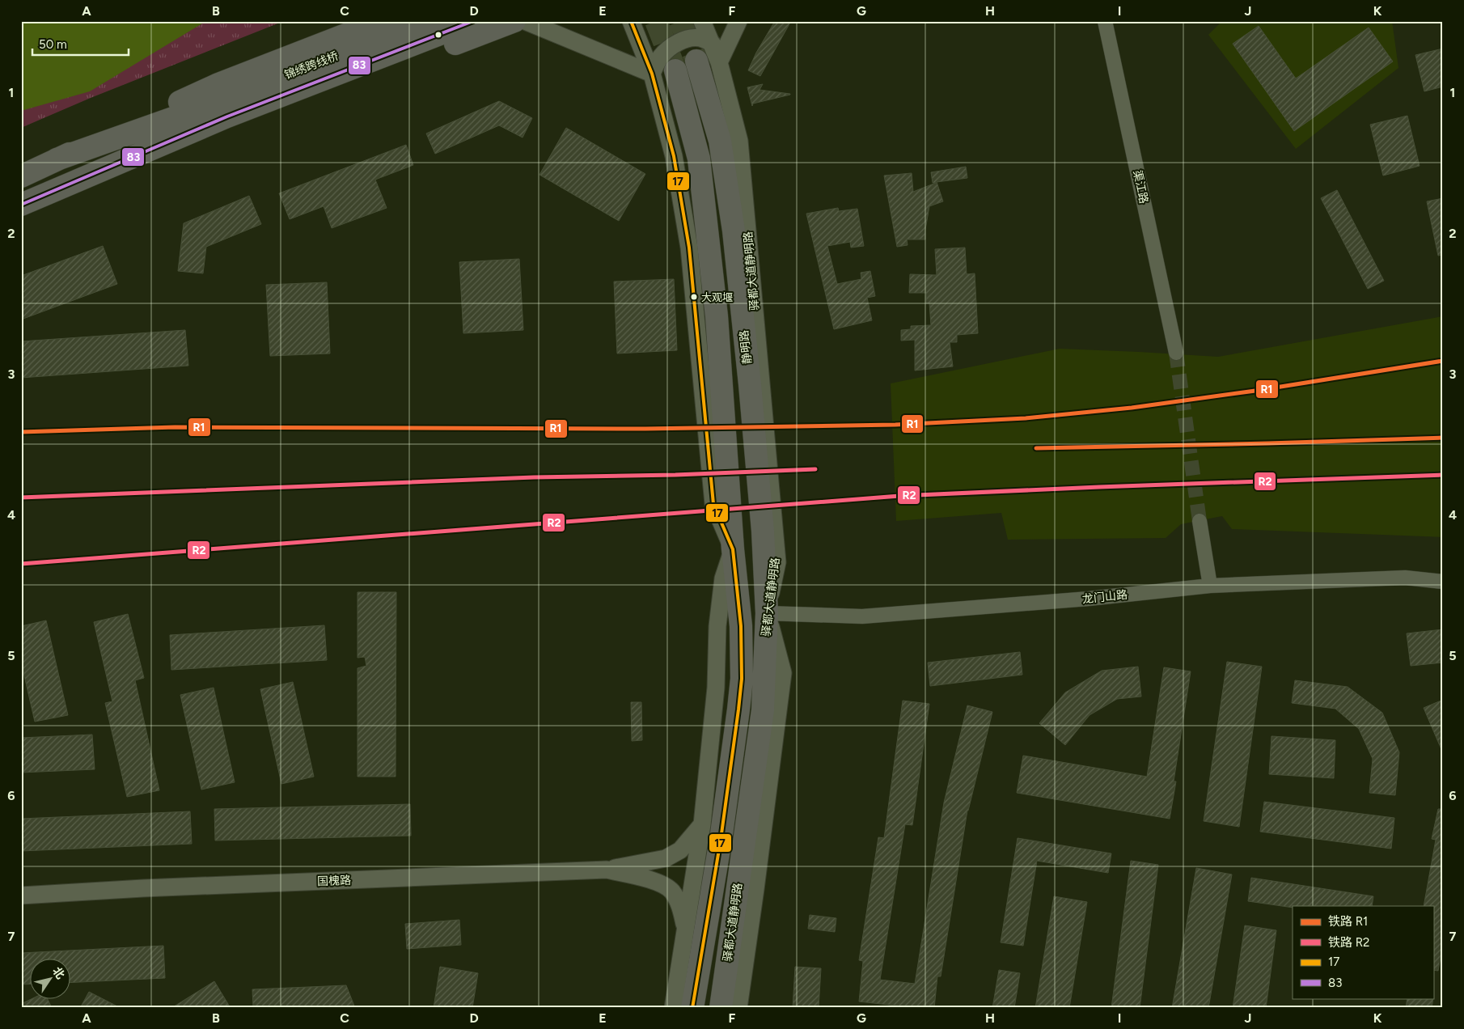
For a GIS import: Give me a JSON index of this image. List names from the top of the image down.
{
  "streets": {
    "main road": ["锦绣跨线桥", "驿都大道静明路", "静明路"],
    "street": ["渠江路", "龙门山路", "国槐路"]
  },
  "crossings": [
    ["驿都大道静明路", "静明路"],
    ["驿都大道静明路", "龙门山路"],
    ["静明路", "龙门山路"]
  ],
  "places": ["大观堰"],
  "lines": [
    "transit line 17",
    "transit line 83",
    "rail line R1",
    "rail line R2"
  ],
  "legend": [
    "铁路 R1",
    "铁路 R2",
    "17",
    "83"
  ],
  "scale_bar": "50 m",
  "north": "top right",
  "grid": {
    "columns": [
      "A",
      "B",
      "C",
      "D",
      "E",
      "F",
      "G",
      "H",
      "I",
      "J",
      "K"
    ],
    "rows": [
      "1",
      "2",
      "3",
      "4",
      "5",
      "6",
      "7"
    ]
  }
}
